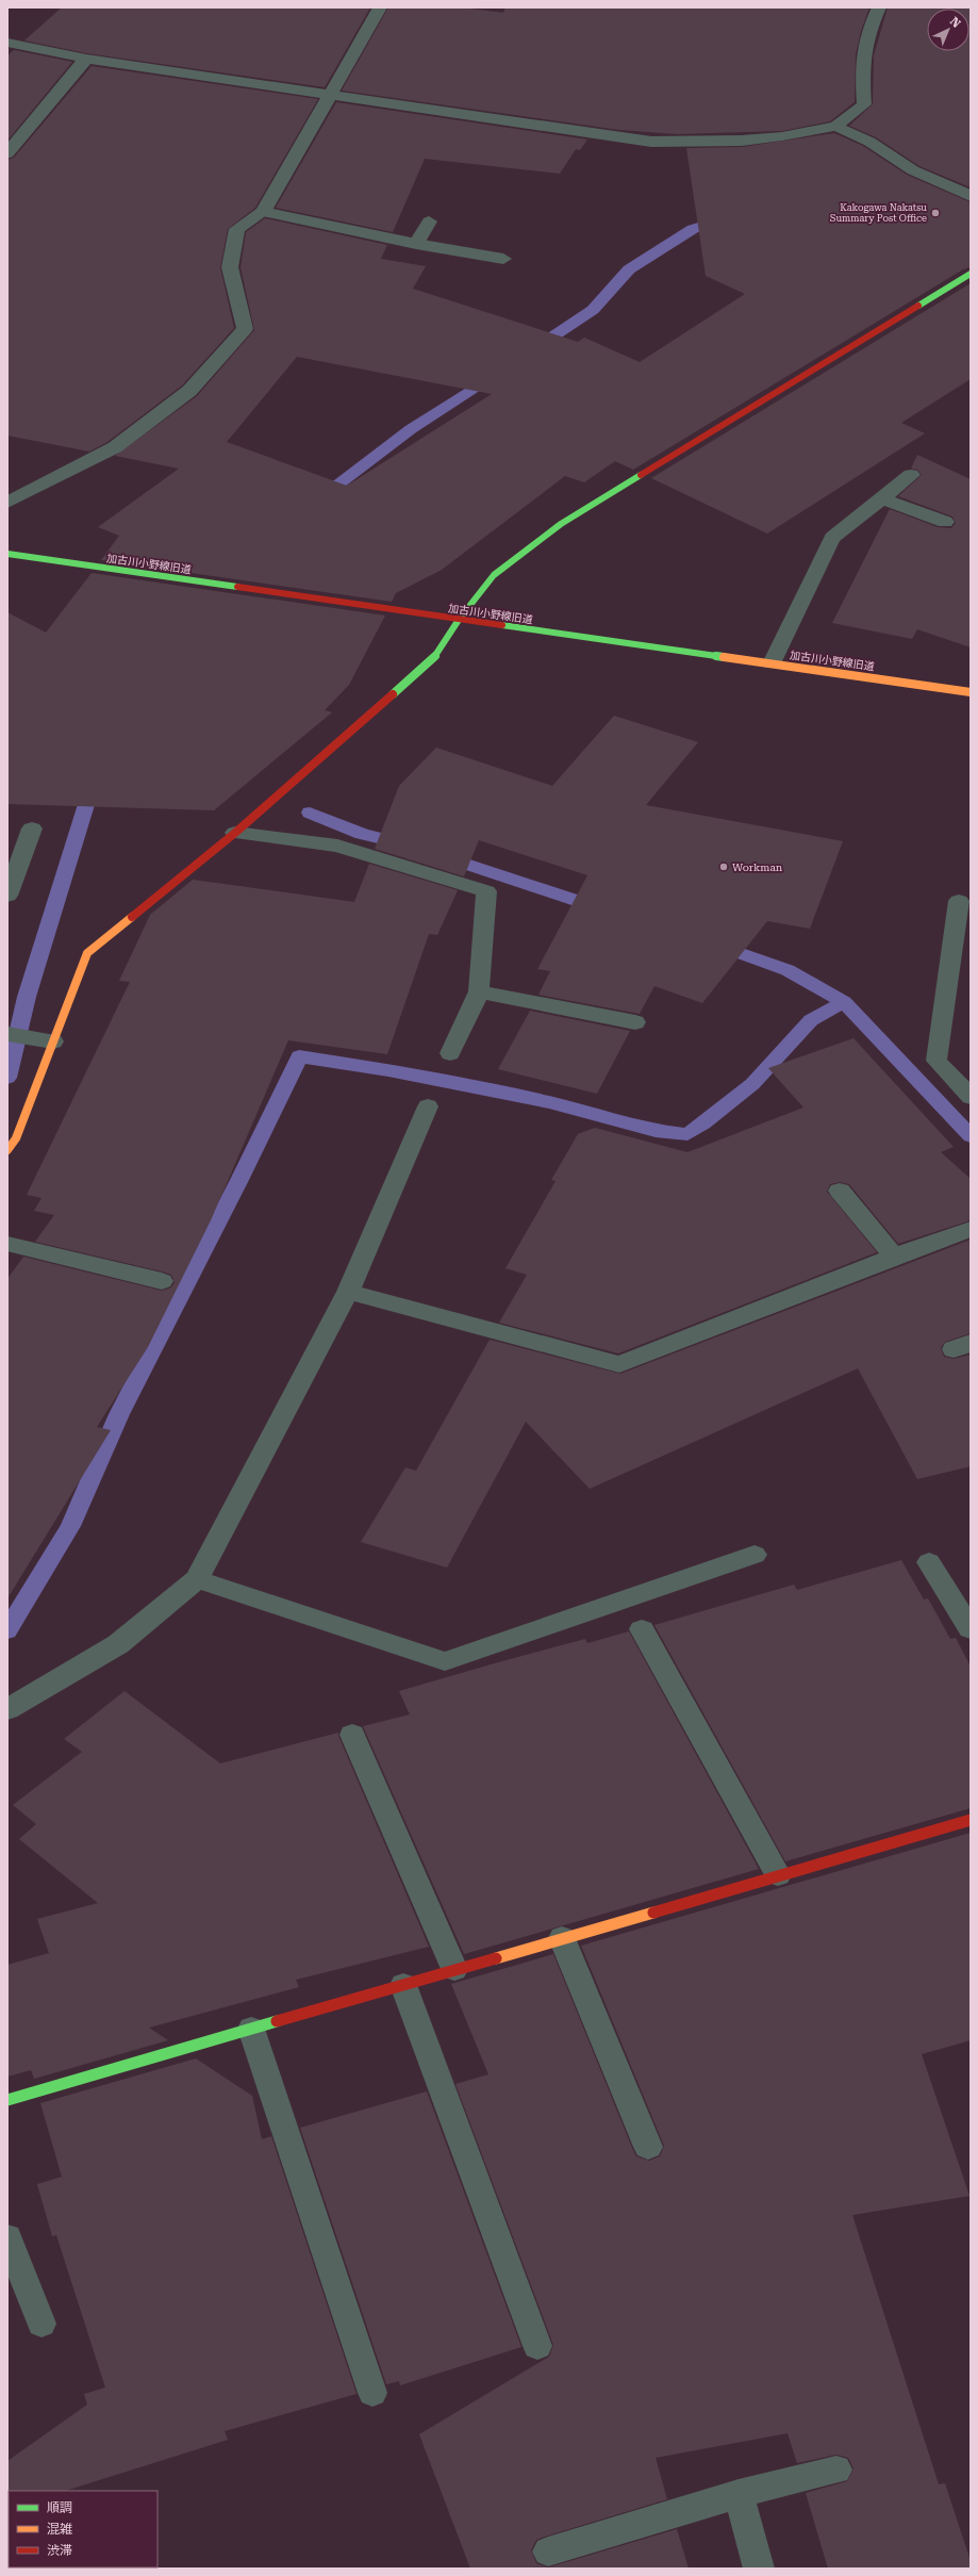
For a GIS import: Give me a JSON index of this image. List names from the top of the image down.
{
  "streets": {
    "street": ["加古川小野線旧道"]
  },
  "places": ["Kakogawa Nakatsu Summary Post Office", "Workman"],
  "legend": ["順調", "混雑", "渋滞"],
  "north": "top right"
}
